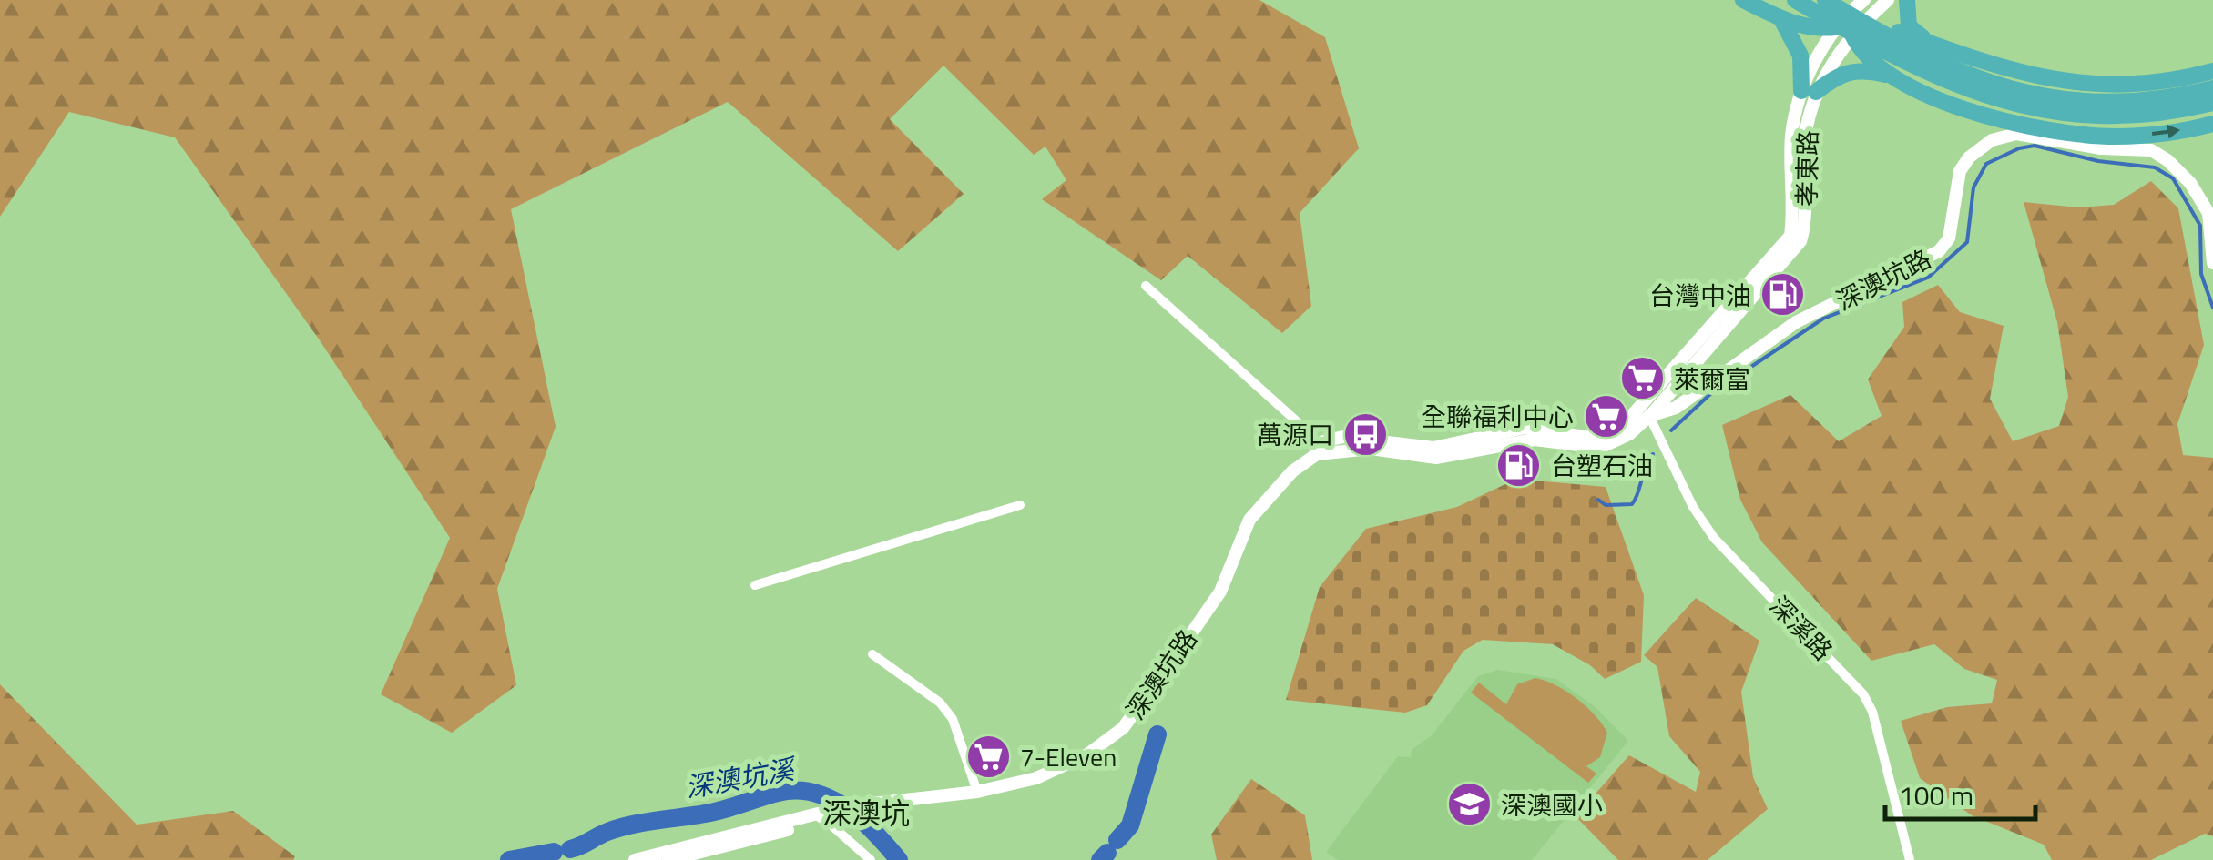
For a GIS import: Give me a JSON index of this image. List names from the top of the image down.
{
  "streets": {
    "main road": ["孝東路", "深澳坑路"],
    "street": ["深溪路"]
  },
  "crossings": [
    ["孝東路", "深澳坑路"],
    ["孝東路", "深溪路"],
    ["深澳坑路", "深溪路"]
  ],
  "districts": ["深澳坑"],
  "water": ["深澳坑溪"],
  "places": {
    "fuel station": ["台灣中油", "台塑石油"],
    "supermarket": ["萊爾富", "全聯福利中心", "7-Eleven"],
    "bus stop": ["萬源口"],
    "school or university": ["深澳國小"]
  },
  "scale_bar": "100 m"
}
